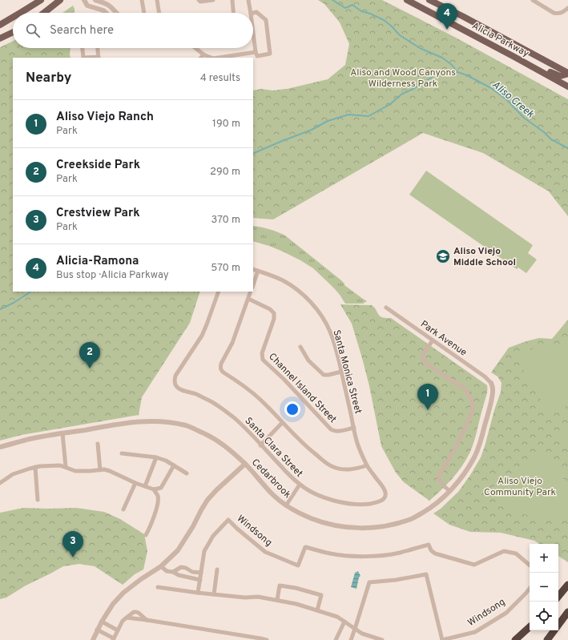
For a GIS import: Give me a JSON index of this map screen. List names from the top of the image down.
{
  "streets": {
    "main road": ["Alicia Parkway"],
    "street": [
      "Park Avenue",
      "Santa Monica Street",
      "Channel Island Street",
      "Santa Clara Street",
      "Cedarbrook",
      "Windsong"
    ]
  },
  "crossings": [
    ["Park Avenue", "Cedarbrook"],
    ["Santa Monica Street", "Channel Island Street"],
    ["Santa Monica Street", "Santa Clara Street"]
  ],
  "water": ["Aliso Creek"],
  "parks": ["Aliso and Wood Canyons Wilderness Park", "Aliso Viejo Community Park"],
  "places": {
    "school or university": ["Aliso Viejo Middle School"]
  },
  "page": {
    "pins": [
      "4",
      "2",
      "1",
      "3"
    ],
    "search": "Search here",
    "heading": ["Nearby", "4 results"],
    "list": [
      {
        "mark": "1",
        "name": "Aliso Viejo Ranch",
        "note": "Park",
        "value": "190 m"
      },
      {
        "mark": "2",
        "name": "Creekside Park",
        "note": "Park",
        "value": "290 m"
      },
      {
        "mark": "3",
        "name": "Crestview Park",
        "note": "Park",
        "value": "370 m"
      },
      {
        "mark": "4",
        "name": "Alicia-Ramona",
        "note": "Bus stop · Alicia Parkway",
        "value": "570 m"
      }
    ],
    "map_buttons": ["+", "−"]
  }
}
